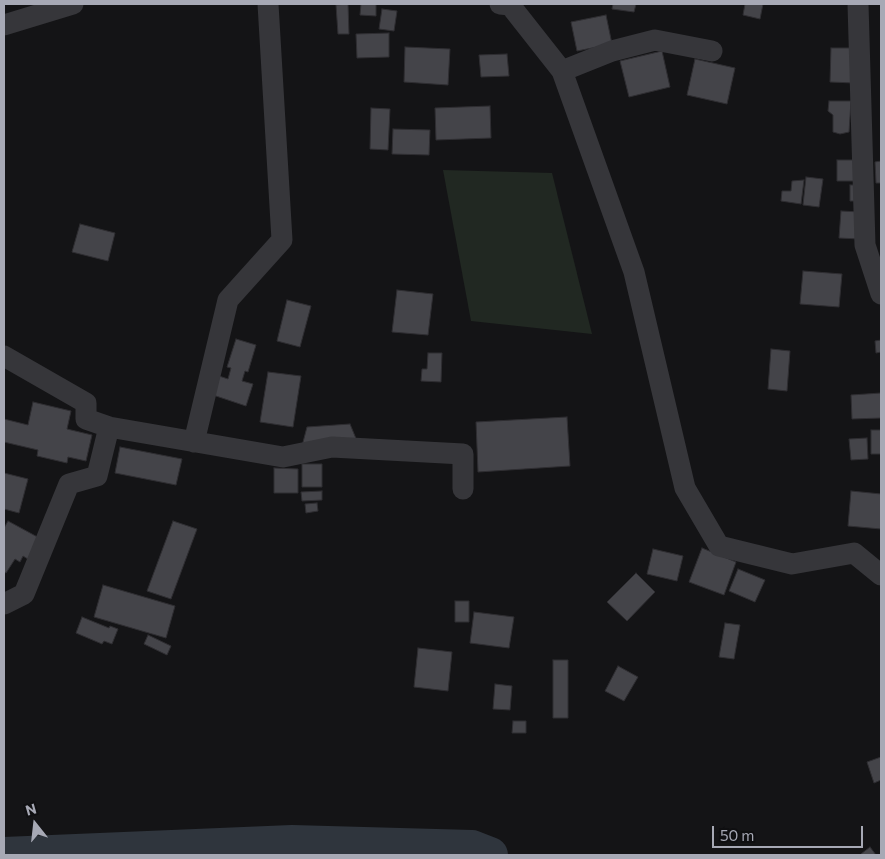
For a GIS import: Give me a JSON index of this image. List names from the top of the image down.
{
  "scale_bar": "50 m",
  "north": "top"
}
